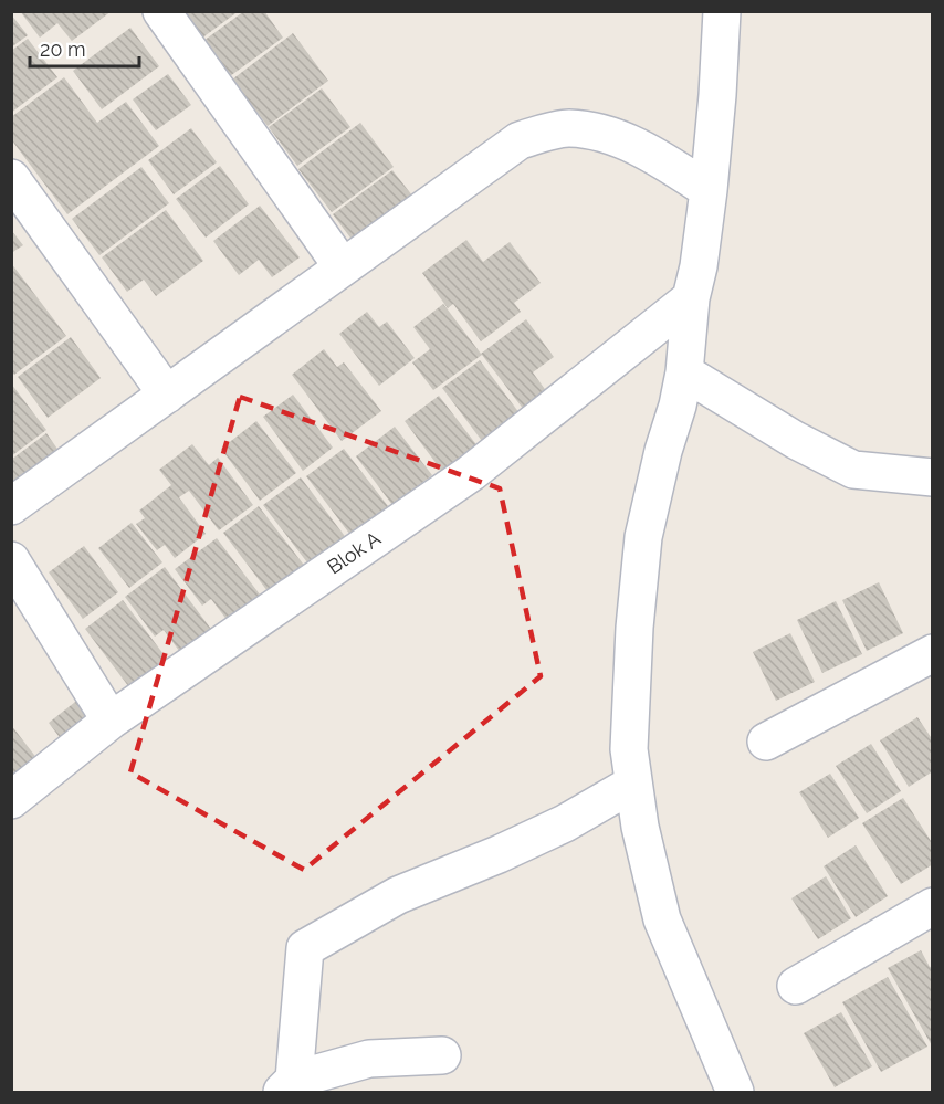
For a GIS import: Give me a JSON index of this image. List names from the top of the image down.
{
  "streets": {
    "street": ["Blok A"]
  },
  "scale_bar": "20 m"
}
